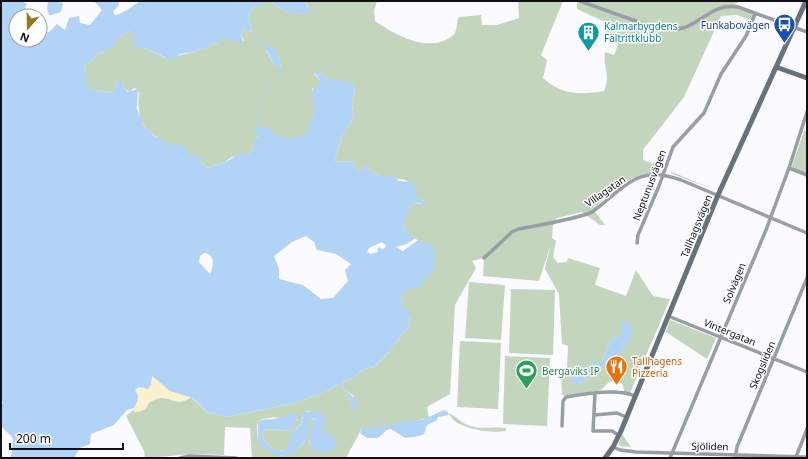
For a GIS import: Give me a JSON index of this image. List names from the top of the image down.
{
  "streets": {
    "main road": ["Tallhagsvägen"],
    "street": [
      "Neptunusvägen",
      "Villagatan",
      "Solvägen",
      "Vintergatan",
      "Skogsliden",
      "Sjöliden"
    ]
  },
  "crossings": [
    ["Neptunusvägen", "Villagatan"],
    ["Villagatan", "Tallhagsvägen"],
    ["Villagatan", "Solvägen"],
    ["Tallhagsvägen", "Vintergatan"],
    ["Tallhagsvägen", "Sjöliden"],
    ["Solvägen", "Vintergatan"],
    ["Solvägen", "Sjöliden"],
    ["Vintergatan", "Skogsliden"],
    ["Skogsliden", "Sjöliden"]
  ],
  "places": {
    "bus stop": ["Funkabovägen"],
    "building": ["Kalmarbygdens Fältrittklubb"],
    "restaurant": ["Tallhagens Pizzeria"],
    "sports": ["Bergaviks IP"]
  },
  "scale_bar": "200 m",
  "north": "bottom"
}
